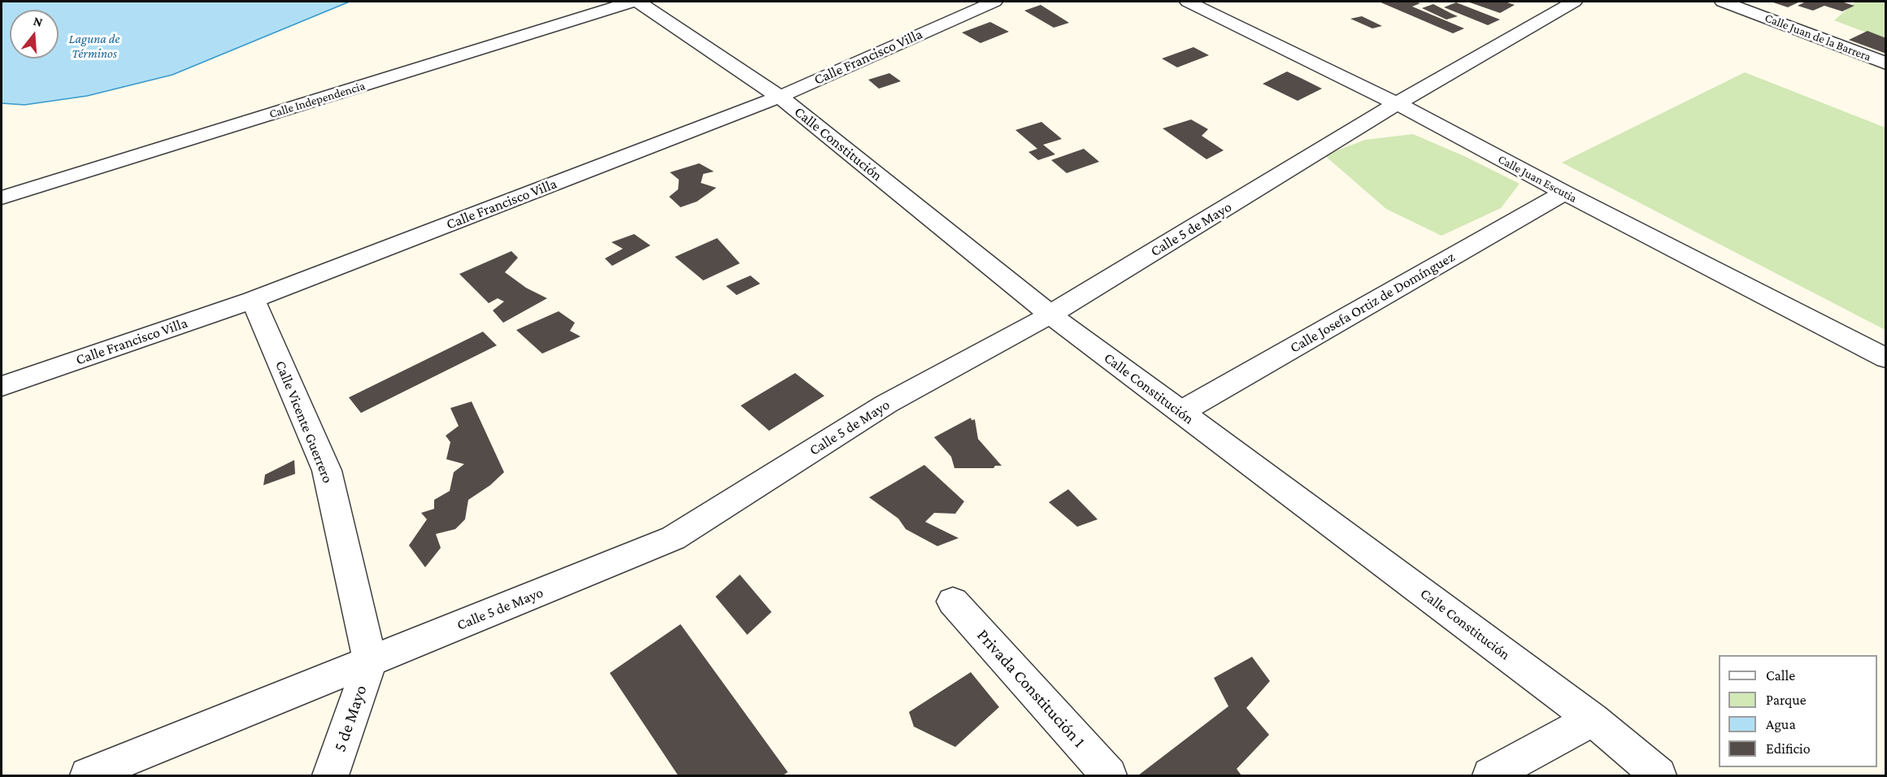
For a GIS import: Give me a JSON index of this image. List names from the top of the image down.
{
  "streets": {
    "street": [
      "Calle Juan de la Barrera",
      "Calle Francisco Villa",
      "Calle Independencia",
      "Calle Constitución",
      "Calle Juan Escutia",
      "Calle 5 de Mayo",
      "Calle Josefa Ortiz de Domínguez",
      "Calle Vicente Guerrero",
      "Privada Constitución 1",
      "5 de Mayo"
    ]
  },
  "crossings": [
    ["Calle Francisco Villa", "Calle Constitución"],
    ["Calle Francisco Villa", "Calle Vicente Guerrero"],
    ["Calle Constitución", "Calle 5 de Mayo"],
    ["Calle Constitución", "Calle Josefa Ortiz de Domínguez"],
    ["Calle Juan Escutia", "Calle 5 de Mayo"],
    ["Calle Juan Escutia", "Calle Josefa Ortiz de Domínguez"],
    ["Calle 5 de Mayo", "Calle Vicente Guerrero"],
    ["Calle 5 de Mayo", "5 de Mayo"],
    ["Calle Vicente Guerrero", "5 de Mayo"]
  ],
  "water": ["Laguna de Términos"],
  "legend": [
    "Calle",
    "Parque",
    "Agua",
    "Edificio"
  ],
  "north": "top"
}
